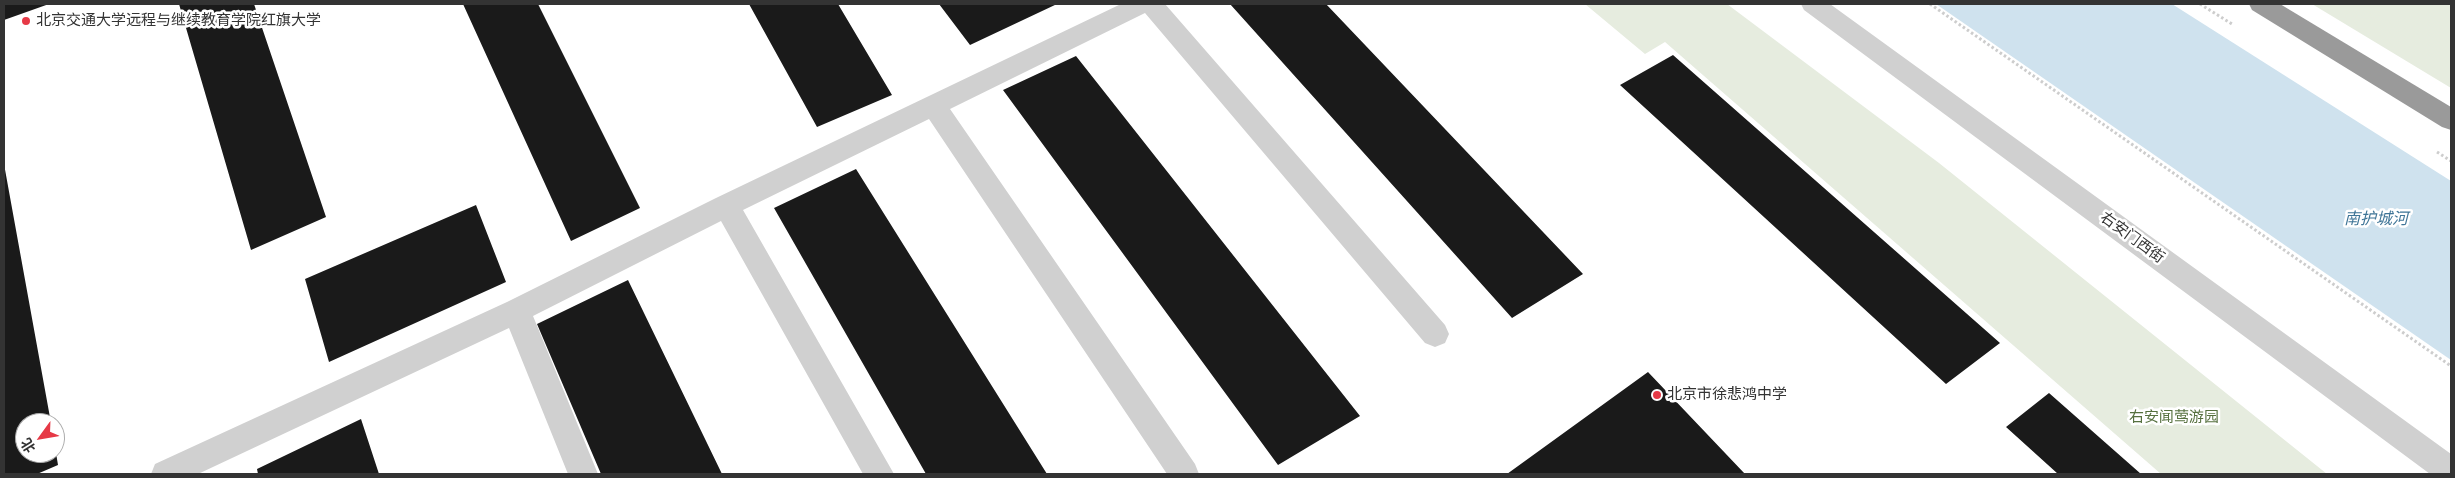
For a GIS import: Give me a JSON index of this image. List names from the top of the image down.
{
  "streets": {
    "street": ["右安门西街"]
  },
  "water": ["南护城河"],
  "parks": ["右安闻莺游园"],
  "places": ["北京交通大学远程与继续教育学院红旗大学", "北京市徐悲鸿中学"],
  "north": "bottom left"
}
